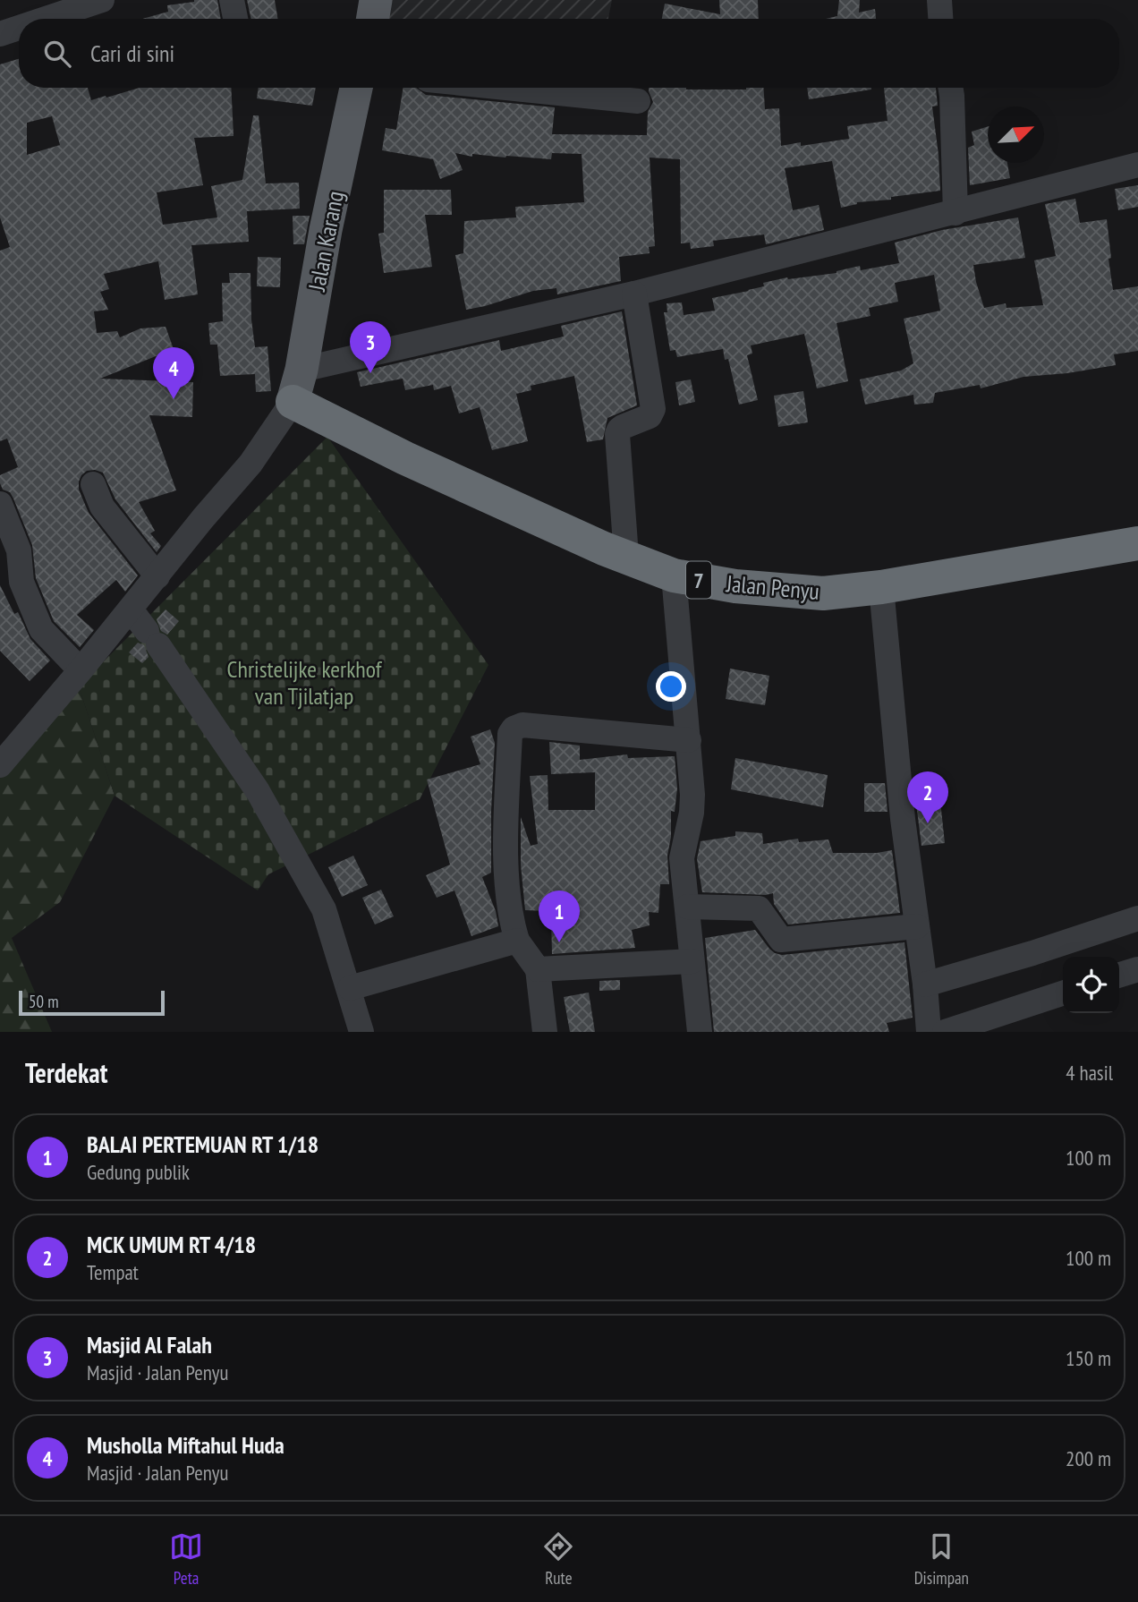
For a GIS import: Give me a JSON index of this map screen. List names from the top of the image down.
{
  "streets": {
    "highway": ["7", "Jalan Penyu"],
    "main road": ["Jalan Karang"]
  },
  "crossings": [
    ["Jalan Karang", "Jalan Penyu"]
  ],
  "parks": ["Christelijke kerkhof van Tjilatjap"],
  "scale_bar": "50 m",
  "north": "top right",
  "page": {
    "search": "Cari di sini",
    "pins": [
      "3",
      "4",
      "2",
      "1"
    ],
    "scale": "50 m",
    "heading": ["Terdekat", "4 hasil"],
    "list": [
      {
        "mark": "1",
        "name": "BALAI PERTEMUAN RT 1/18",
        "note": "Gedung publik",
        "value": "100 m"
      },
      {
        "mark": "2",
        "name": "MCK UMUM RT 4/18",
        "note": "Tempat",
        "value": "100 m"
      },
      {
        "mark": "3",
        "name": "Masjid Al Falah",
        "note": "Masjid · Jalan Penyu",
        "value": "150 m"
      },
      {
        "mark": "4",
        "name": "Musholla Miftahul Huda",
        "note": "Masjid · Jalan Penyu",
        "value": "200 m"
      }
    ],
    "nav": ["Peta", "Rute", "Disimpan"]
  }
}
